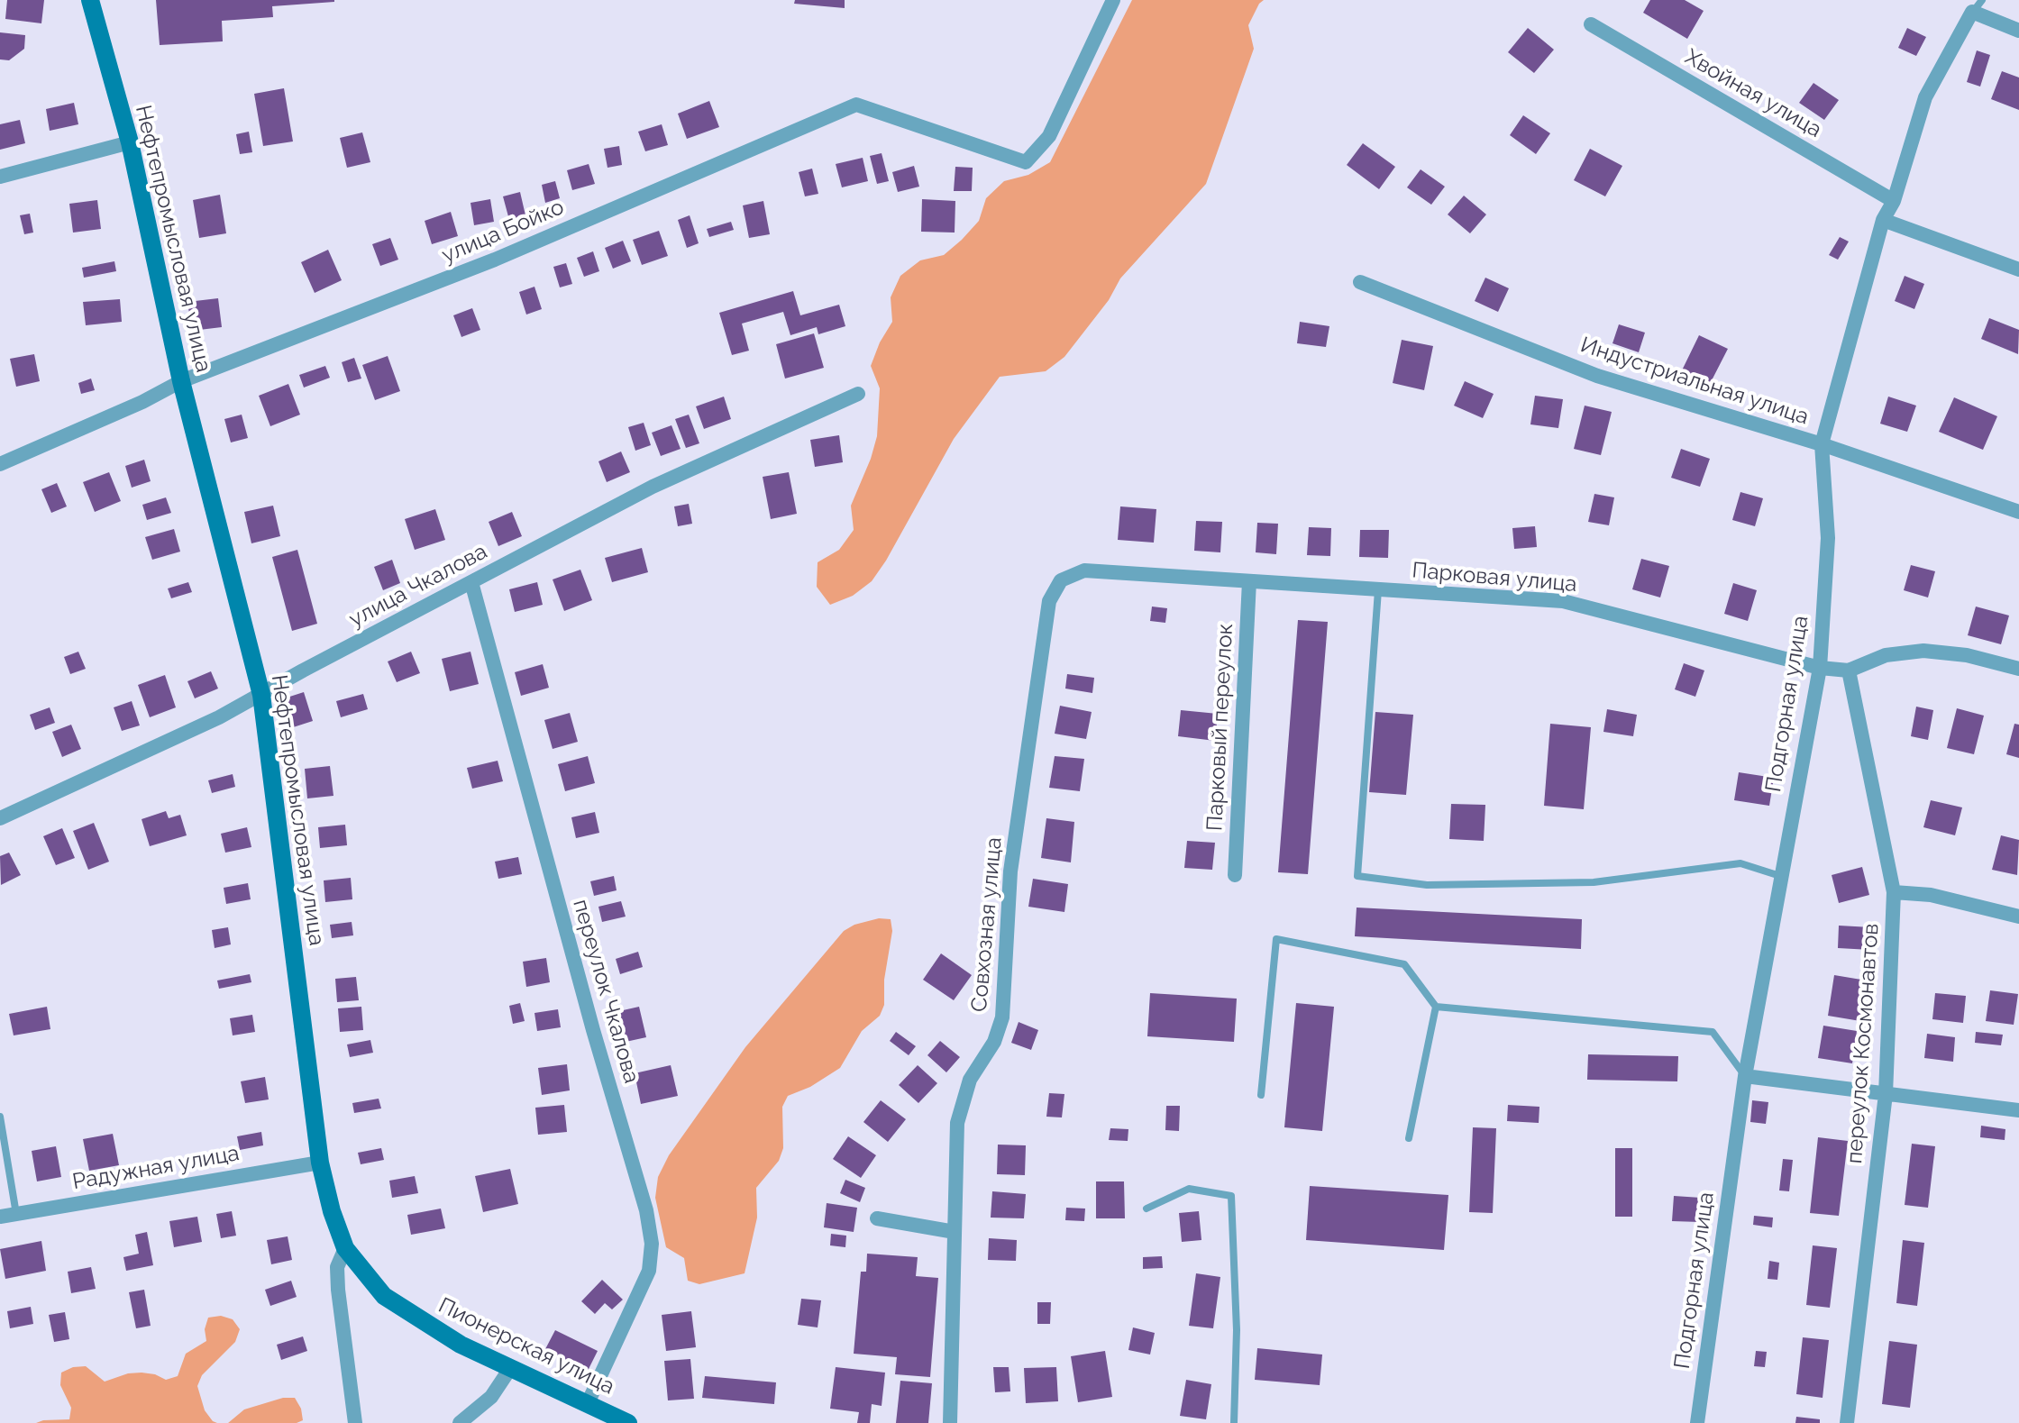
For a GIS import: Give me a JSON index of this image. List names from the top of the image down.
{
  "streets": {
    "main road": ["Нефтепромысловая улица", "Пионерская улица"],
    "street": [
      "Хвойная улица",
      "улица Бойко",
      "Индустриальная улица",
      "Парковая улица",
      "улица Чкалова",
      "Подгорная улица",
      "Парковый переулок",
      "Совхозная улица",
      "переулок Чкалова",
      "переулок Космонавтов",
      "Радужная улица"
    ]
  },
  "crossings": [
    ["Хвойная улица", "Подгорная улица"],
    ["улица Бойко", "Нефтепромысловая улица"],
    ["Нефтепромысловая улица", "улица Чкалова"],
    ["Нефтепромысловая улица", "Радужная улица"],
    ["Нефтепромысловая улица", "Пионерская улица"],
    ["Индустриальная улица", "Подгорная улица"],
    ["Парковая улица", "Подгорная улица"],
    ["Парковая улица", "Парковый переулок"],
    ["Парковая улица", "Совхозная улица"],
    ["Парковая улица", "переулок Космонавтов"],
    ["улица Чкалова", "переулок Чкалова"],
    ["переулок Чкалова", "Пионерская улица"]
  ]
}
